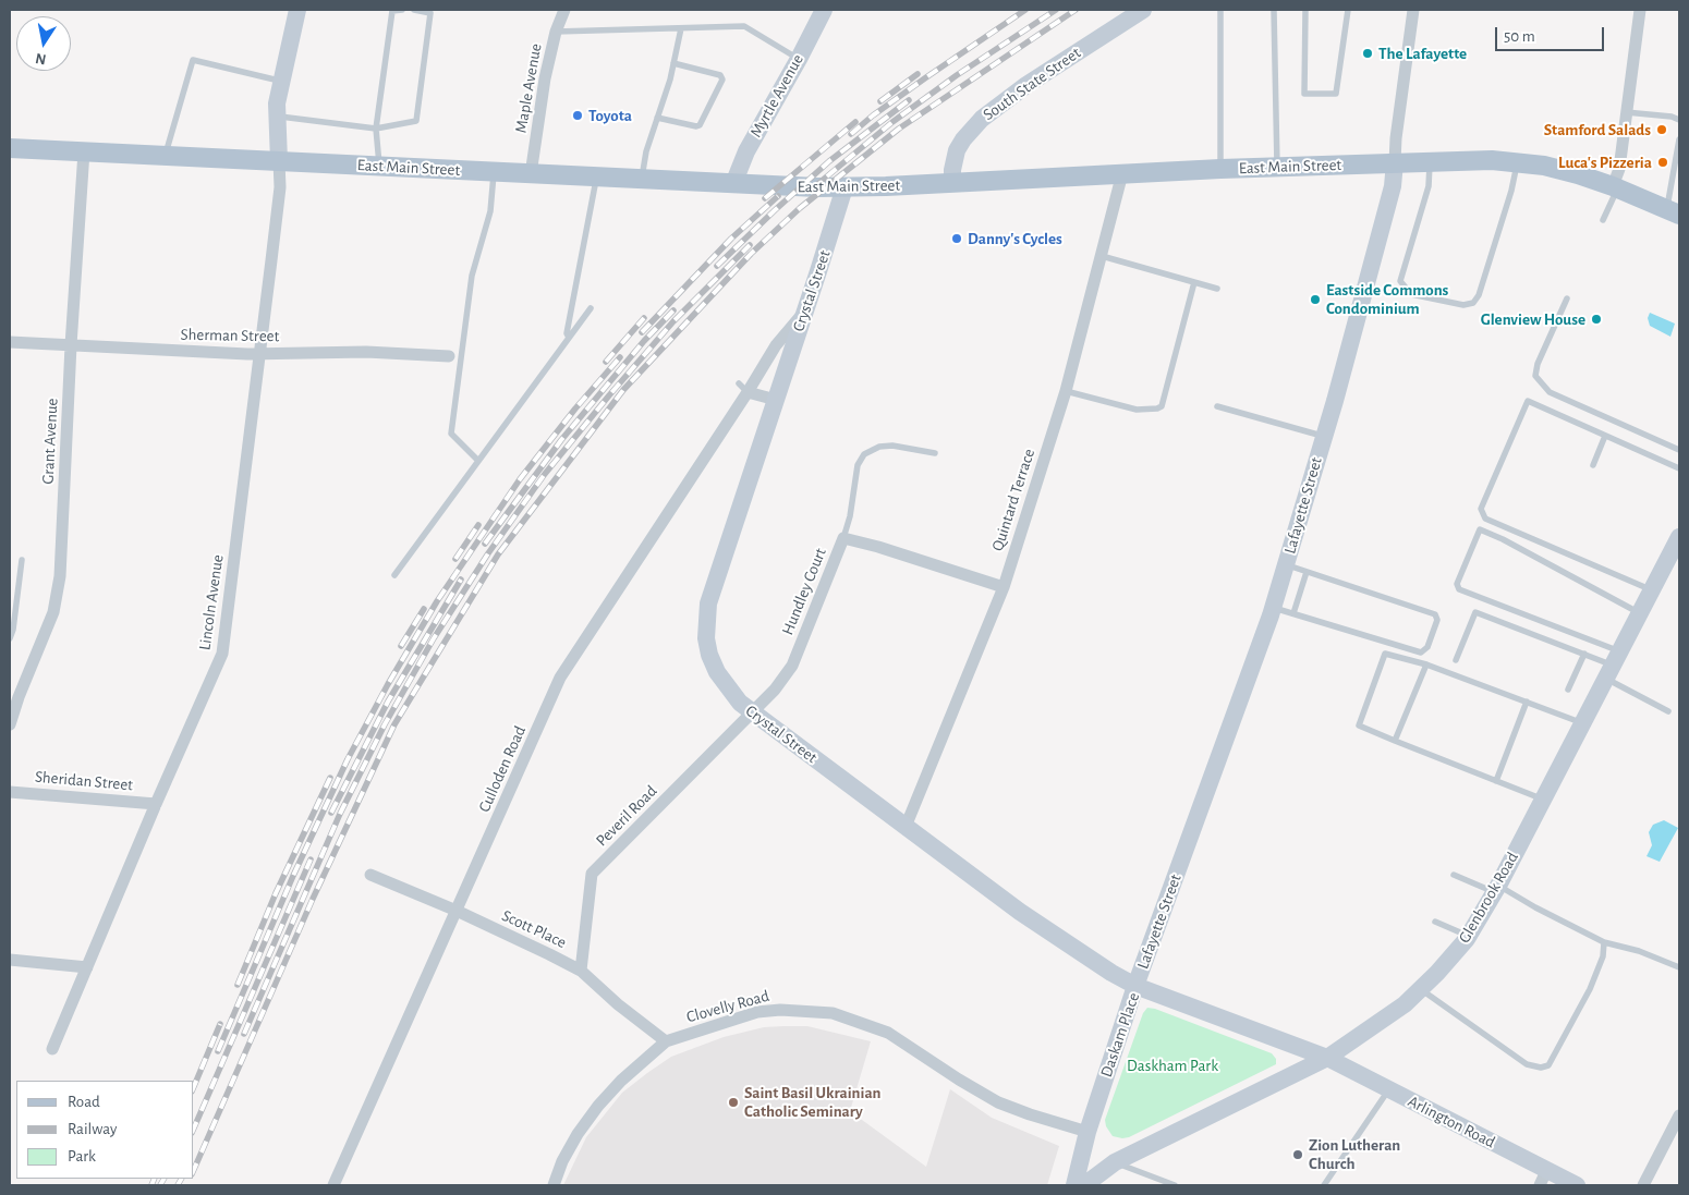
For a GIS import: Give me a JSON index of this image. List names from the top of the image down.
{
  "streets": {
    "main road": ["East Main Street"],
    "street": [
      "South State Street",
      "Maple Avenue",
      "Myrtle Avenue",
      "Crystal Street",
      "Sherman Street",
      "Grant Avenue",
      "Quintard Terrace",
      "Lafayette Street",
      "Hundley Court",
      "Lincoln Avenue",
      "Culloden Road",
      "Sheridan Street",
      "Peveril Road",
      "Glenbrook Road",
      "Scott Place",
      "Clovelly Road",
      "Daskam Place",
      "Arlington Road"
    ]
  },
  "crossings": [
    ["South State Street", "East Main Street"],
    ["Maple Avenue", "East Main Street"],
    ["Myrtle Avenue", "East Main Street"],
    ["East Main Street", "Crystal Street"],
    ["East Main Street", "Grant Avenue"],
    ["East Main Street", "Quintard Terrace"],
    ["East Main Street", "Lafayette Street"],
    ["East Main Street", "Lincoln Avenue"],
    ["Crystal Street", "Quintard Terrace"],
    ["Crystal Street", "Lafayette Street"],
    ["Crystal Street", "Hundley Court"],
    ["Crystal Street", "Culloden Road"],
    ["Crystal Street", "Peveril Road"],
    ["Crystal Street", "Daskam Place"],
    ["Sherman Street", "Grant Avenue"],
    ["Sherman Street", "Lincoln Avenue"],
    ["Quintard Terrace", "Hundley Court"],
    ["Lafayette Street", "Daskam Place"],
    ["Hundley Court", "Peveril Road"],
    ["Lincoln Avenue", "Sheridan Street"],
    ["Culloden Road", "Scott Place"],
    ["Peveril Road", "Scott Place"],
    ["Glenbrook Road", "Daskam Place"],
    ["Glenbrook Road", "Arlington Road"],
    ["Scott Place", "Clovelly Road"],
    ["Clovelly Road", "Daskam Place"],
    ["Daskam Place", "Arlington Road"]
  ],
  "parks": ["Daskham Park"],
  "places": [
    "The Lafayette",
    "Toyota",
    "Stamford Salads",
    "Luca's Pizzeria",
    "Danny's Cycles",
    "Eastside Commons Condominium",
    "Glenview House",
    "Saint Basil Ukrainian Catholic Seminary",
    "Zion Lutheran Church"
  ],
  "legend": ["Road", "Railway", "Park"],
  "scale_bar": "50 m",
  "north": "bottom"
}
